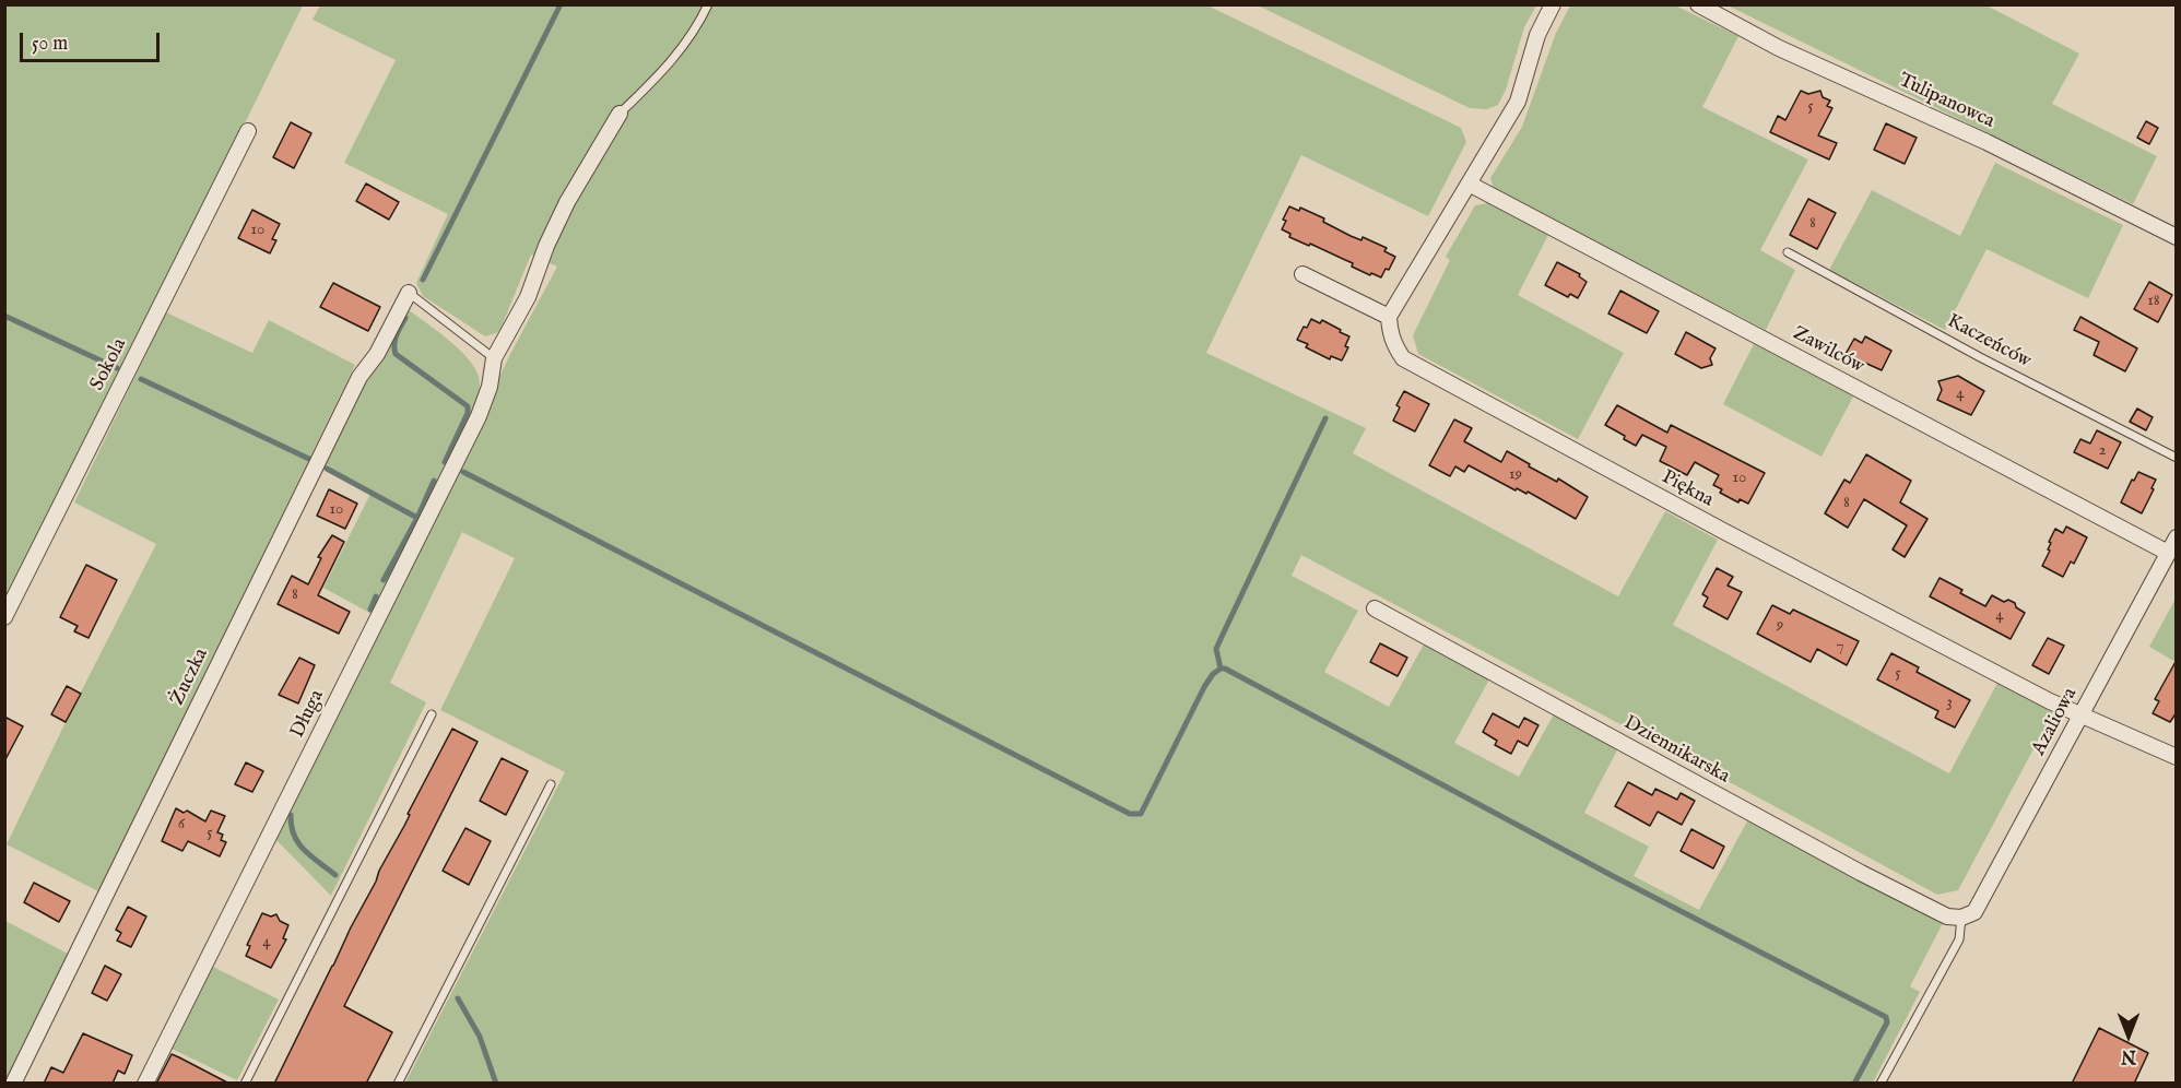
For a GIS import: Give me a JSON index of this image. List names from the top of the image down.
{
  "streets": {
    "street": [
      "Tulipanowca",
      "Zawilców",
      "Sokola",
      "Piękna",
      "Żuczka",
      "Długa",
      "Azaliowa",
      "Dziennikarska"
    ],
    "lane": ["Kaczeńców"]
  },
  "crossings": [
    ["Zawilców", "Azaliowa"],
    ["Piękna", "Azaliowa"],
    ["Azaliowa", "Dziennikarska"]
  ],
  "house_numbers": [
    "5",
    "8",
    "10",
    "18",
    "4",
    "2",
    "19",
    "10",
    "8",
    "10",
    "8",
    "4",
    "9",
    "7",
    "5",
    "3",
    "6",
    "5",
    "4"
  ],
  "scale_bar": "50 m",
  "north": "bottom"
}
